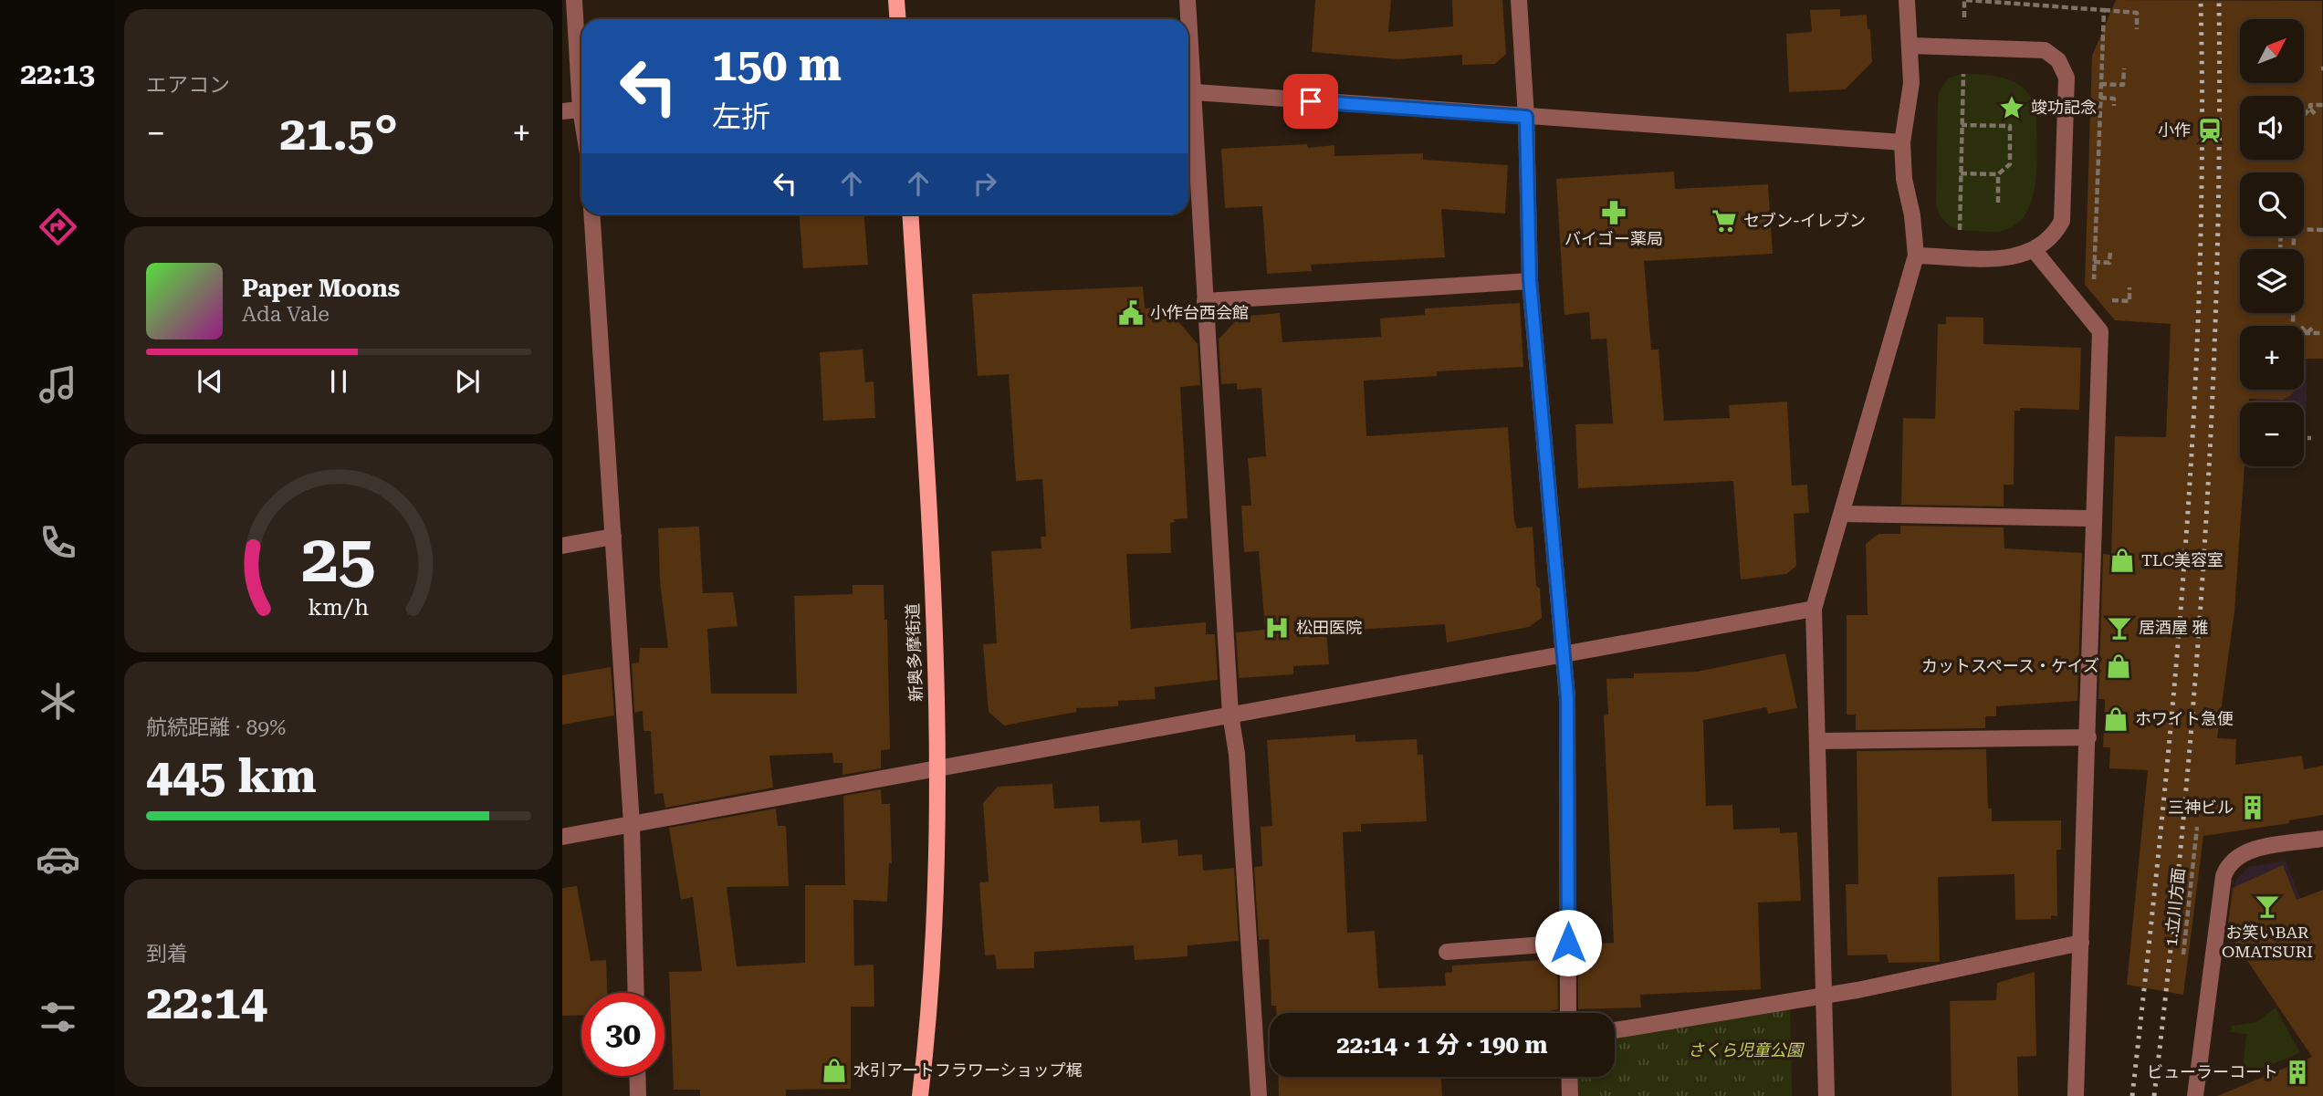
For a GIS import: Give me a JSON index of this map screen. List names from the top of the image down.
{
  "streets": {
    "main road": ["新奥多摩街道"],
    "path": ["1.立川方面"]
  },
  "parks": ["さくら児童公園"],
  "places": {
    "place": ["竣功記念"],
    "station": ["小作"],
    "pharmacy": ["バイゴー薬局"],
    "supermarket": ["セブン-イレブン"],
    "public building": ["小作台西会館"],
    "shop": [
      "TLC美容室",
      "カットスペース・ケイズ",
      "ホワイト急便",
      "水引アートフラワーショップ梶"
    ],
    "hospital": ["松田医院"],
    "bar": ["居酒屋 雅", "お笑いBAR OMATSURI"],
    "building": ["三神ビル", "ビューラーコート"]
  },
  "north": "top right",
  "page": {
    "tabs": "22:13",
    "tile": [
      "エアコン",
      ["航続距離 · 89%", "445 km"],
      ["到着", "22:14"]
    ],
    "map_buttons": ["+", "−"],
    "turn": ["150 m", "左折"],
    "heat": ["−", "21.5°", "+"],
    "song": ["Paper Moons", "Ada Vale"],
    "limit": "30",
    "trip": "22:14 · 1 分 · 190 m",
    "gauge": ["25", "km/h"]
  }
}
